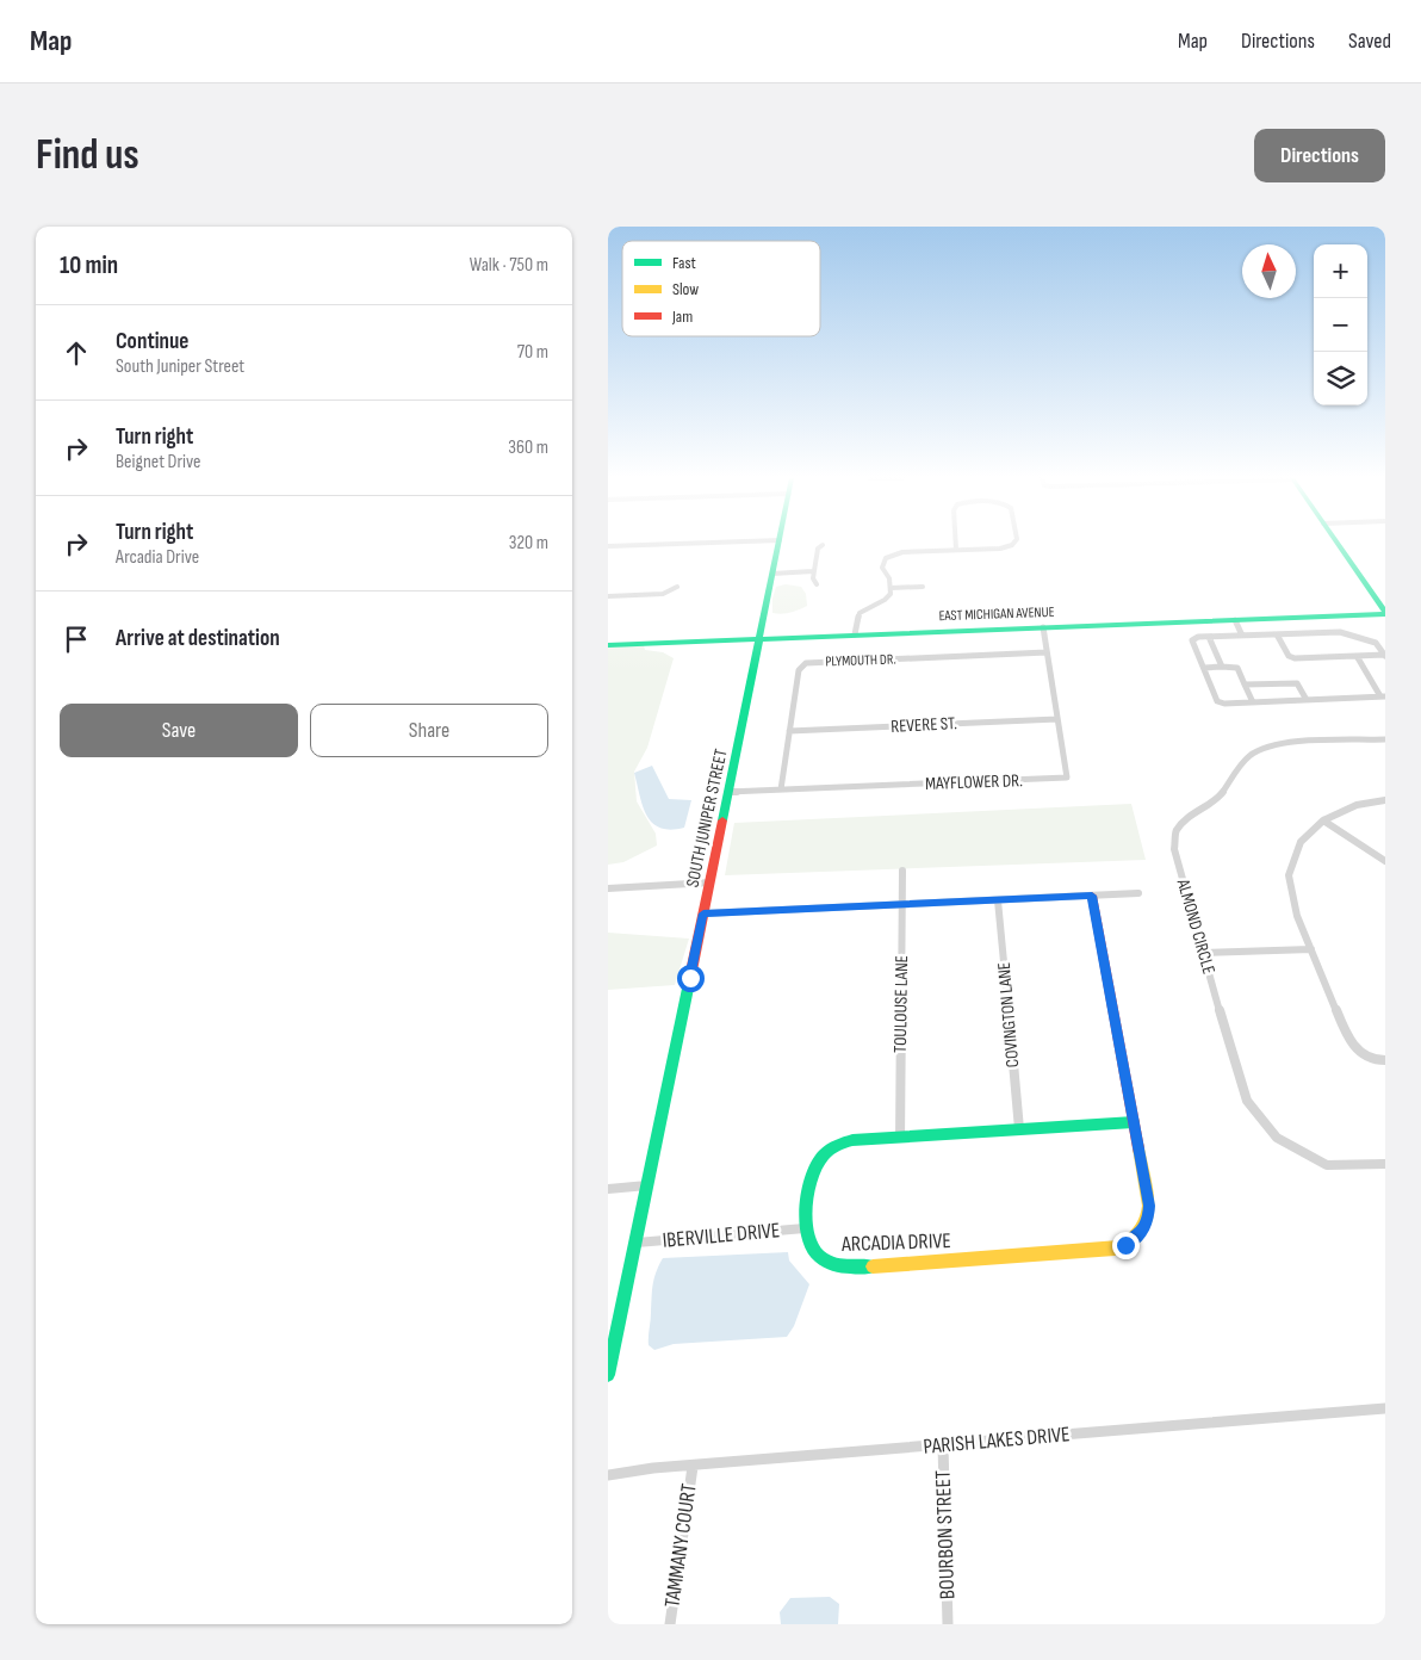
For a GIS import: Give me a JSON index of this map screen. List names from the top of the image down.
{
  "streets": {
    "street": [
      "EAST MICHIGAN AVENUE",
      "PLYMOUTH DR.",
      "REVERE ST.",
      "MAYFLOWER DR.",
      "SOUTH JUNIPER STREET",
      "ALMOND CIRCLE",
      "TOULOUSE LANE",
      "COVINGTON LANE",
      "IBERVILLE DRIVE",
      "ARCADIA DRIVE",
      "PARISH LAKES DRIVE",
      "BOURBON STREET",
      "TAMMANY COURT"
    ]
  },
  "crossings": [
    ["EAST MICHIGAN AVENUE", "MAYFLOWER DR."],
    ["EAST MICHIGAN AVENUE", "SOUTH JUNIPER STREET"],
    ["PLYMOUTH DR.", "REVERE ST."],
    ["PLYMOUTH DR.", "MAYFLOWER DR."],
    ["REVERE ST.", "MAYFLOWER DR."],
    ["MAYFLOWER DR.", "SOUTH JUNIPER STREET"],
    ["SOUTH JUNIPER STREET", "IBERVILLE DRIVE"],
    ["TOULOUSE LANE", "ARCADIA DRIVE"],
    ["COVINGTON LANE", "ARCADIA DRIVE"],
    ["IBERVILLE DRIVE", "ARCADIA DRIVE"],
    ["PARISH LAKES DRIVE", "BOURBON STREET"],
    ["PARISH LAKES DRIVE", "TAMMANY COURT"]
  ],
  "legend": ["Fast", "Slow", "Jam"],
  "north": "top",
  "page": {
    "header": "Map",
    "nav": ["Map", "Directions", "Saved"],
    "buttons": [
      "Directions",
      ["Save", "Share"]
    ],
    "title": "Find us",
    "heading": ["10 min", "Walk · 750 m"],
    "map_buttons": ["+", "−"],
    "list": [
      ["Continue", "South Juniper Street", "70 m"],
      ["Turn right", "Beignet Drive", "360 m"],
      ["Turn right", "Arcadia Drive", "320 m"],
      "Arrive at destination"
    ]
  }
}
